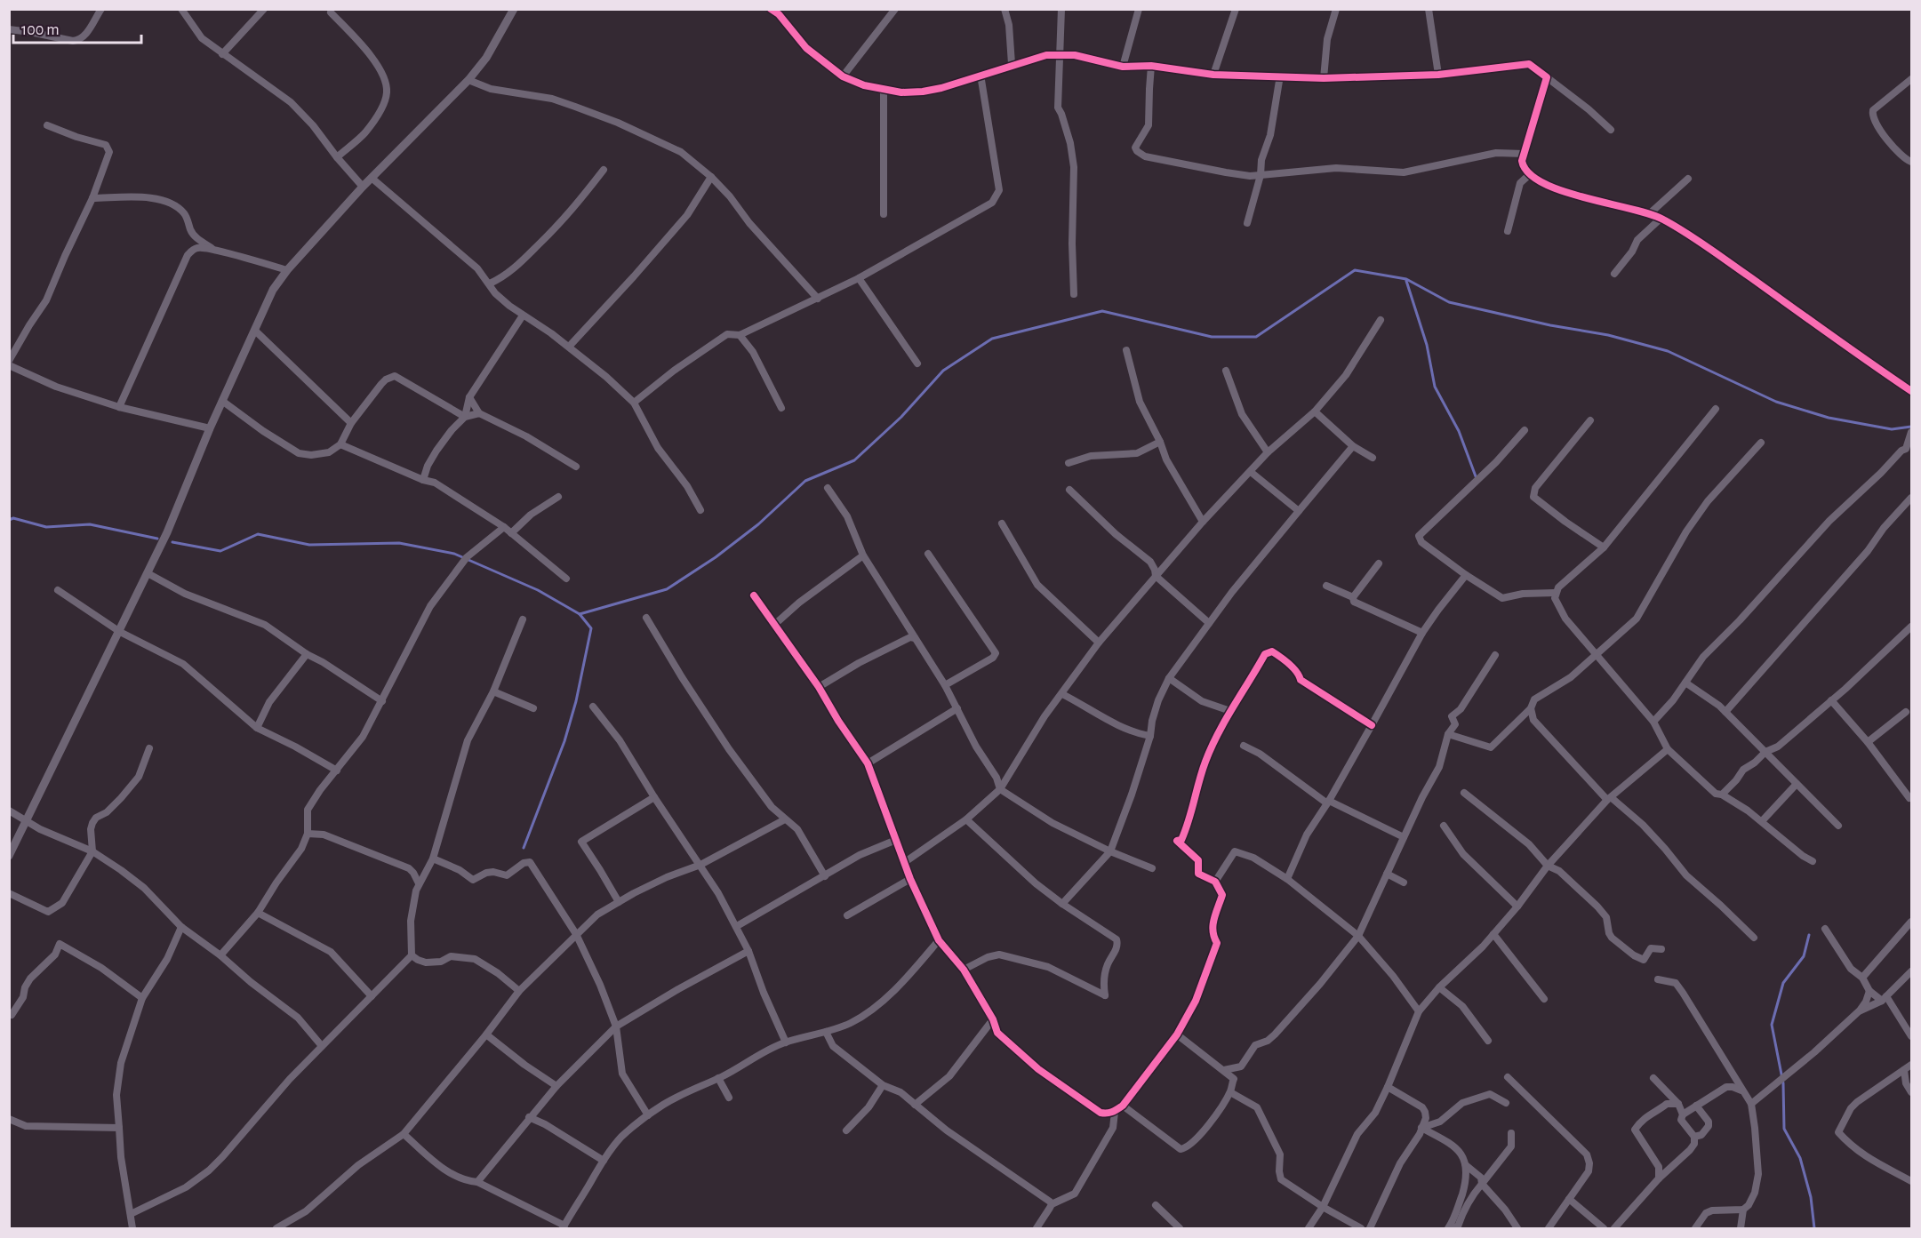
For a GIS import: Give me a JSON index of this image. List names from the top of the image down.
{
  "scale_bar": "100 m"
}
